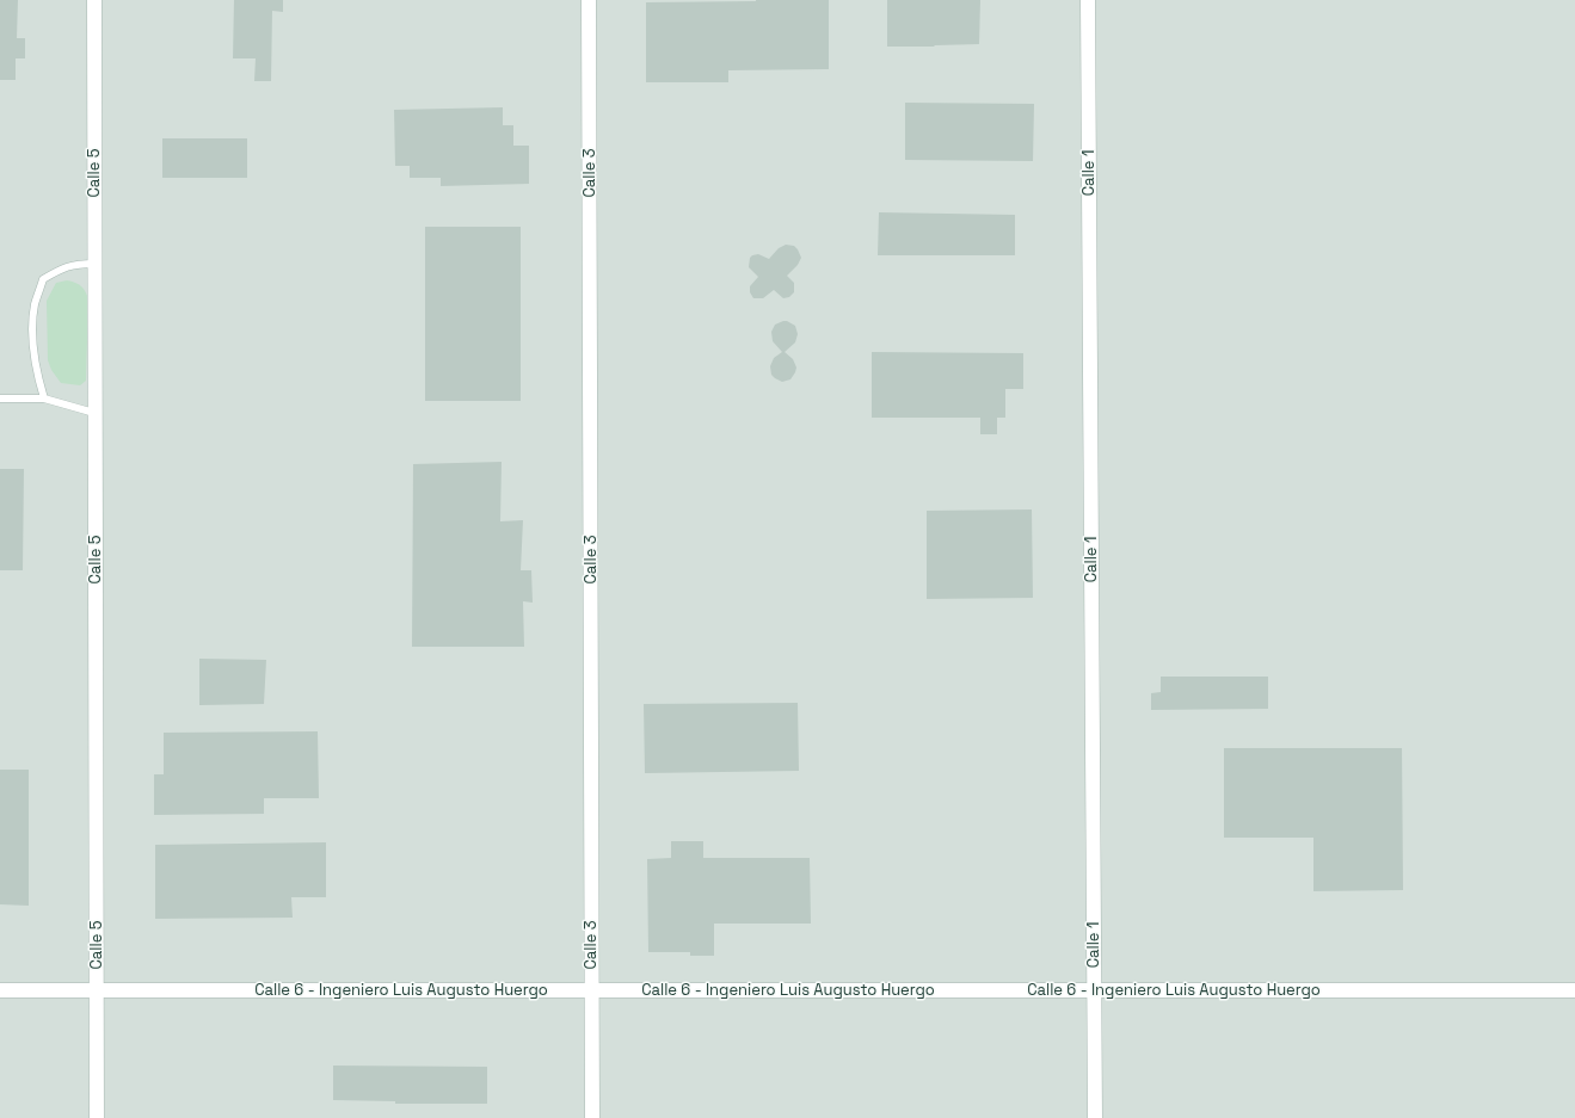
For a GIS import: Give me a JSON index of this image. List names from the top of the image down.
{
  "streets": {
    "street": [
      "Calle 5",
      "Calle 3",
      "Calle 1",
      "Calle 6 - Ingeniero Luis Augusto Huergo"
    ]
  },
  "crossings": [
    ["Calle 5", "Calle 6 - Ingeniero Luis Augusto Huergo"],
    ["Calle 3", "Calle 6 - Ingeniero Luis Augusto Huergo"],
    ["Calle 1", "Calle 6 - Ingeniero Luis Augusto Huergo"]
  ]
}
